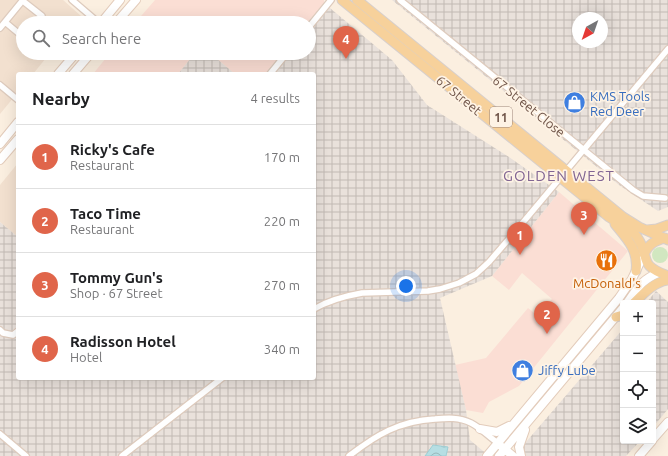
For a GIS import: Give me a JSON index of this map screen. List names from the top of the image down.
{
  "streets": {
    "main road": ["67 Street", "11"],
    "street": ["67 Street Close"]
  },
  "districts": ["GOLDEN WEST"],
  "places": {
    "shop": ["KMS Tools Red Deer", "Jiffy Lube"],
    "restaurant": ["McDonald's"]
  },
  "north": "bottom left",
  "page": {
    "search": "Search here",
    "pins": [
      "4",
      "3",
      "1",
      "2"
    ],
    "heading": ["Nearby", "4 results"],
    "list": [
      {
        "mark": "1",
        "name": "Ricky's Cafe",
        "note": "Restaurant",
        "value": "170 m"
      },
      {
        "mark": "2",
        "name": "Taco Time",
        "note": "Restaurant",
        "value": "220 m"
      },
      {
        "mark": "3",
        "name": "Tommy Gun's",
        "note": "Shop · 67 Street",
        "value": "270 m"
      },
      {
        "mark": "4",
        "name": "Radisson Hotel",
        "note": "Hotel",
        "value": "340 m"
      }
    ],
    "map_buttons": ["+", "−"]
  }
}
